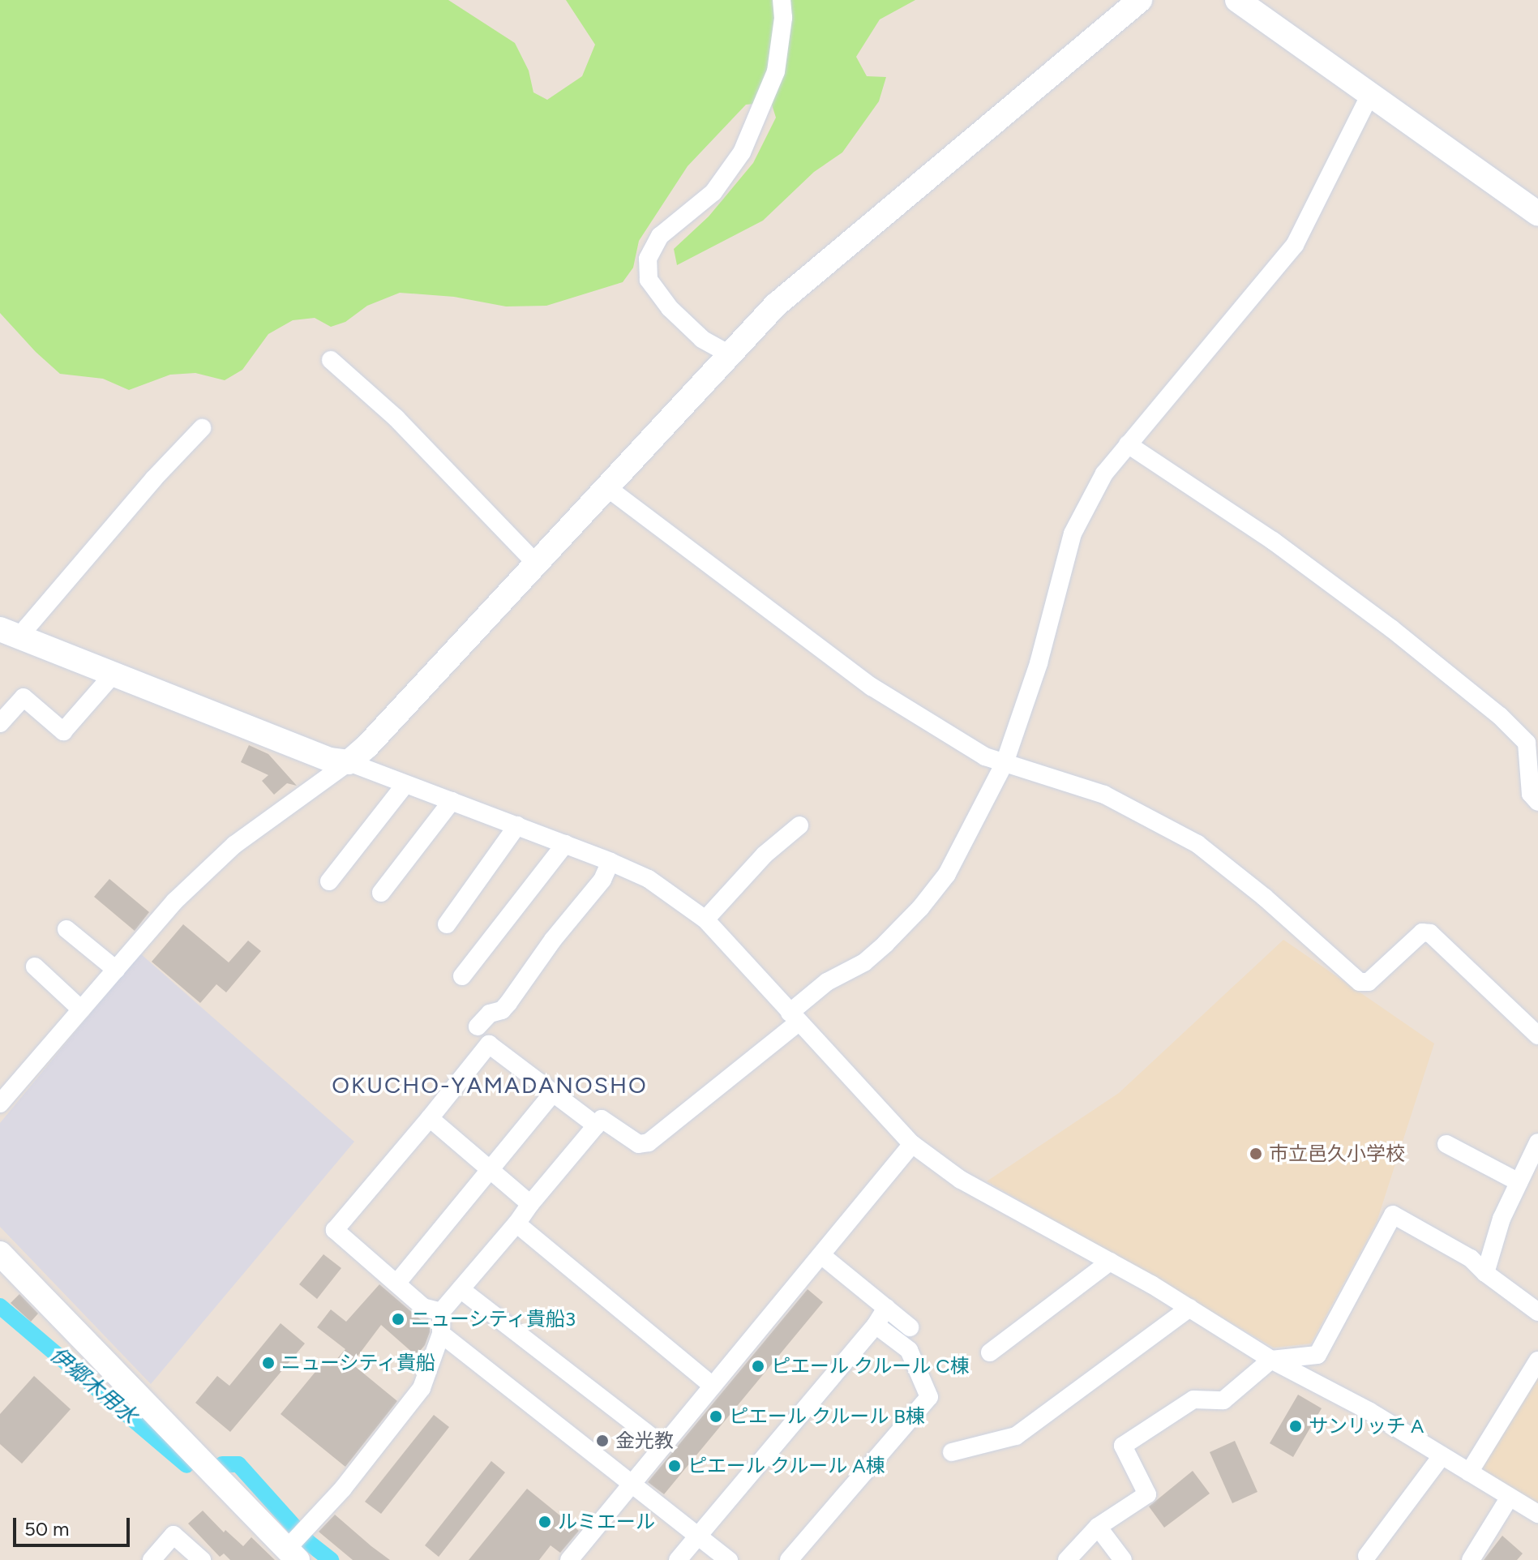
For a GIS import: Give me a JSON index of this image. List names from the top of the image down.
{
  "districts": ["OKUCHO-YAMADANOSHO"],
  "water": ["伊郷木用水"],
  "places": [
    "市立邑久小学校",
    "ニューシティ貴船3",
    "ニューシティ貴船",
    "ピエール クルール C棟",
    "ピエール クルール B棟",
    "サンリッチ A",
    "金光教",
    "ピエール クルール A棟",
    "ルミエール"
  ],
  "scale_bar": "50 m"
}
